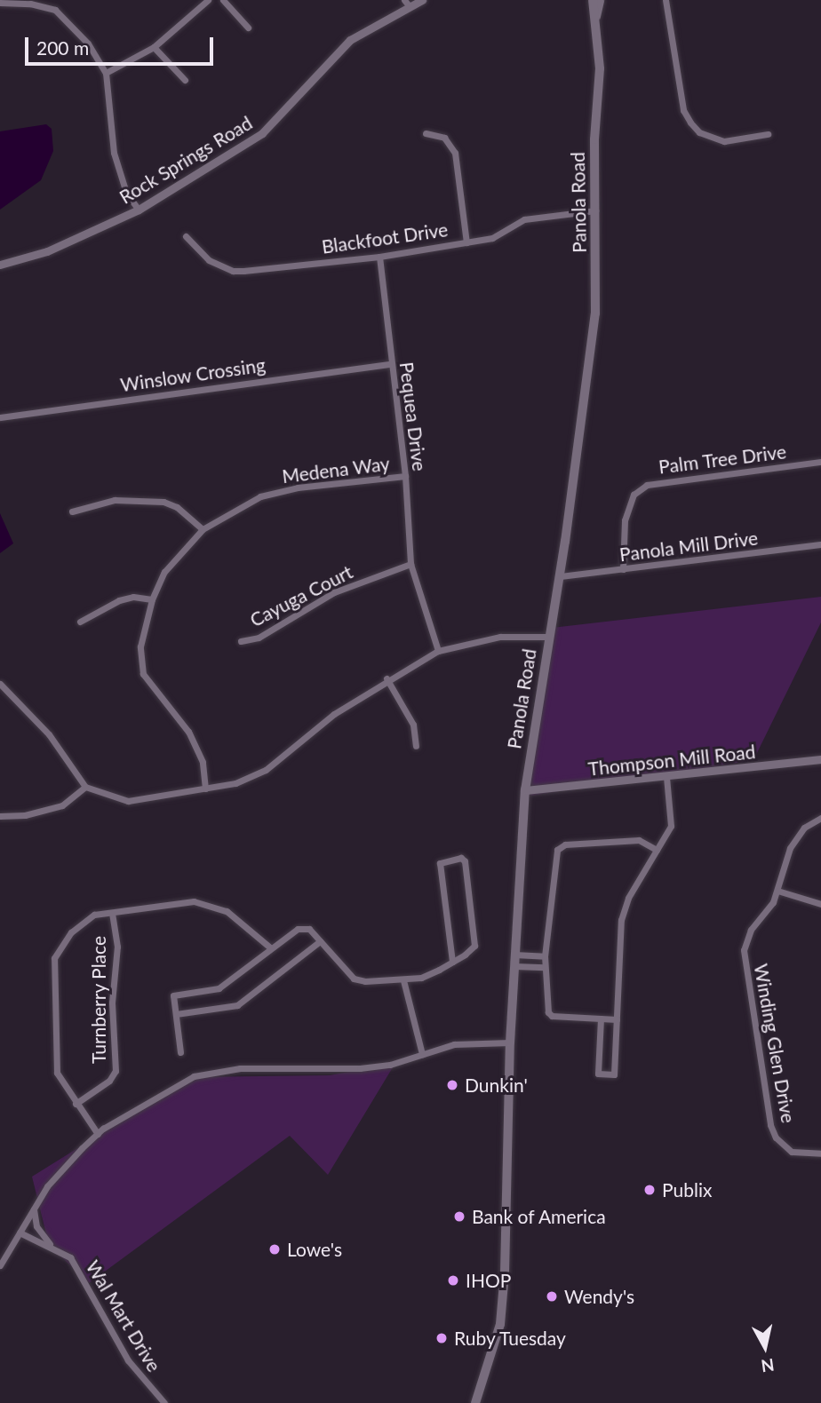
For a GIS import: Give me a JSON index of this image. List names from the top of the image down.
{
  "streets": {
    "main road": ["Panola Road"],
    "street": [
      "Rock Springs Road",
      "Blackfoot Drive",
      "Winslow Crossing",
      "Pequea Drive",
      "Palm Tree Drive",
      "Medena Way",
      "Panola Mill Drive",
      "Cayuga Court",
      "Thompson Mill Road",
      "Turnberry Place",
      "Winding Glen Drive",
      "Wal Mart Drive"
    ]
  },
  "crossings": [
    ["Panola Road", "Blackfoot Drive"],
    ["Panola Road", "Panola Mill Drive"],
    ["Panola Road", "Thompson Mill Road"],
    ["Blackfoot Drive", "Pequea Drive"],
    ["Winslow Crossing", "Pequea Drive"],
    ["Pequea Drive", "Medena Way"],
    ["Pequea Drive", "Cayuga Court"],
    ["Palm Tree Drive", "Panola Mill Drive"]
  ],
  "places": [
    "Dunkin'",
    "Publix",
    "Bank of America",
    "Lowe's",
    "IHOP",
    "Wendy's",
    "Ruby Tuesday"
  ],
  "scale_bar": "200 m",
  "north": "bottom"
}
